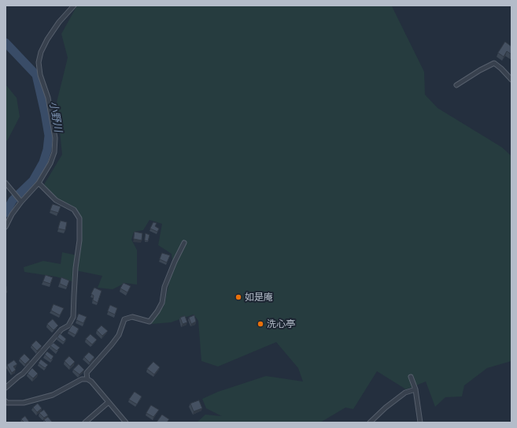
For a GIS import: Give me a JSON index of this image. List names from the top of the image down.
{
  "water": ["小野川"],
  "places": ["如是庵", "洗心亭"]
}
